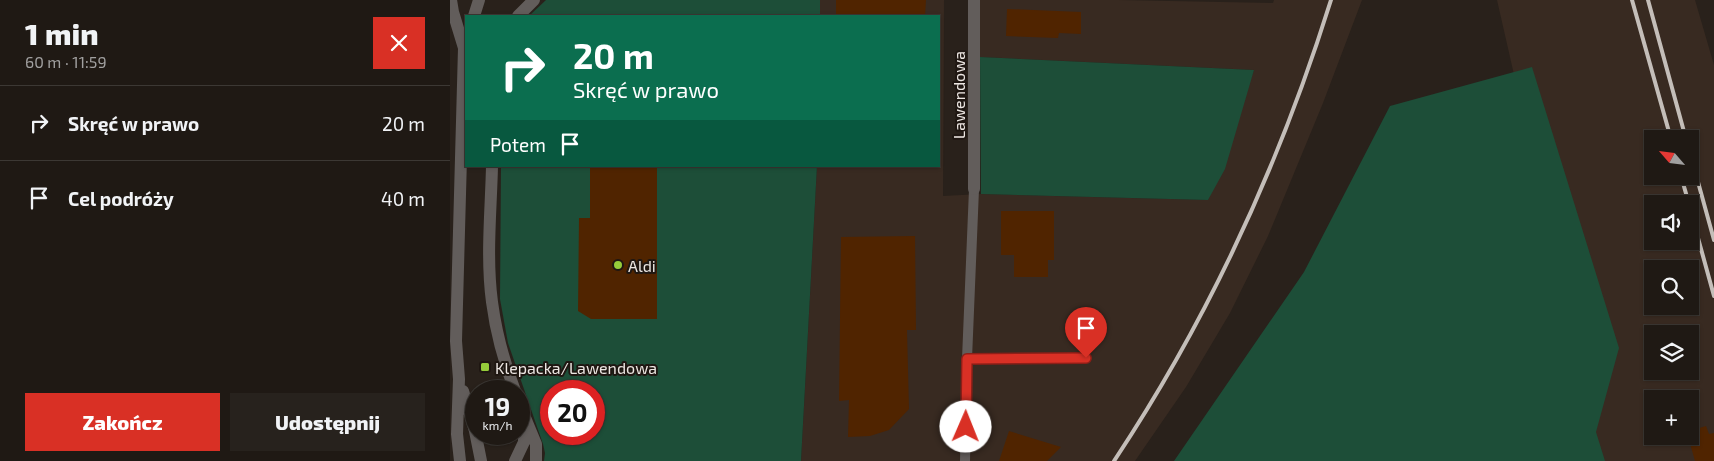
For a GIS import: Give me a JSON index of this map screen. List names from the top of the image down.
{
  "streets": {
    "street": ["Lawendowa"]
  },
  "places": {
    "other": ["Aldi"],
    "transit": ["Klepacka/Lawendowa"]
  },
  "north": "top left",
  "page": {
    "heading": ["1 min", "60 m · 11:59"],
    "turn": ["20 m", "Skręć w prawo"],
    "list": [
      {
        "name": "Skręć w prawo",
        "value": "20 m"
      },
      {
        "name": "Cel podróży",
        "value": "40 m"
      }
    ],
    "then": "Potem",
    "map_buttons": "+",
    "speed": "19 km/h",
    "limit": "20",
    "buttons": ["Zakończ", "Udostępnij"]
  }
}
